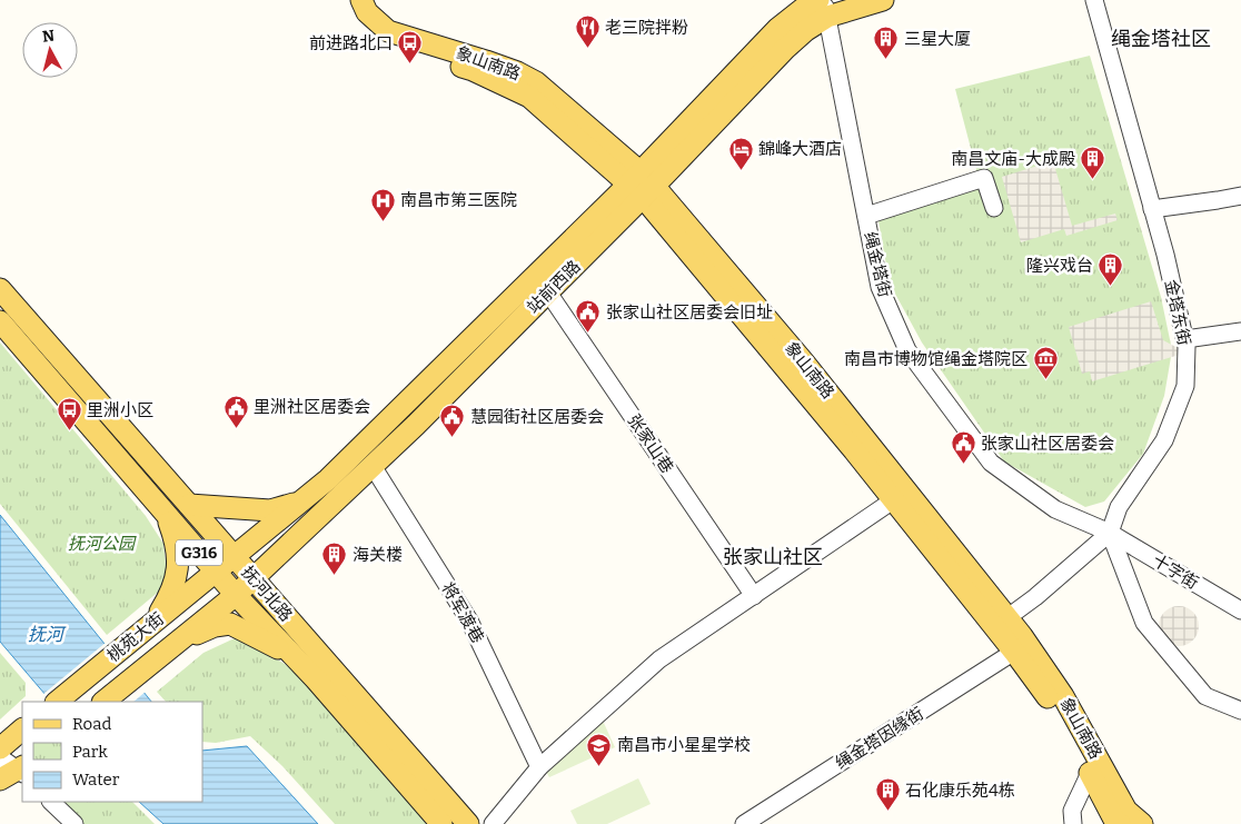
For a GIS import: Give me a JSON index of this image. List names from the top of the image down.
{
  "streets": {
    "main road": [
      "象山南路",
      "站前西路",
      "G316",
      "抚河北路",
      "桃苑大街"
    ],
    "street": [
      "绳金塔街",
      "金塔东街",
      "张家山巷",
      "十字街",
      "将军渡巷"
    ]
  },
  "crossings": [
    ["象山南路", "站前西路"],
    ["象山南路", "金塔东街"],
    ["绳金塔街", "站前西路"],
    ["绳金塔街", "金塔东街"],
    ["绳金塔街", "十字街"],
    ["站前西路", "张家山巷"],
    ["站前西路", "抚河北路"],
    ["站前西路", "将军渡巷"],
    ["站前西路", "桃苑大街"],
    ["金塔东街", "十字街"],
    ["抚河北路", "桃苑大街"]
  ],
  "districts": ["绳金塔社区", "张家山社区"],
  "water": ["抚河"],
  "parks": ["抚河公园"],
  "places": {
    "restaurant": ["老三院拌粉"],
    "building": [
      "三星大厦",
      "南昌文庙-大成殿",
      "隆兴戏台",
      "海关楼",
      "石化康乐苑4栋"
    ],
    "bus stop": ["前进路北口", "里洲小区"],
    "hotel": ["錦峰大酒店"],
    "hospital": ["南昌市第三医院"],
    "public building": [
      "张家山社区居委会旧址",
      "里洲社区居委会",
      "慧园街社区居委会",
      "张家山社区居委会"
    ],
    "museum": ["南昌市博物馆绳金塔院区"],
    "school or university": ["南昌市小星星学校"]
  },
  "legend": ["Road", "Park", "Water"],
  "north": "top"
}
